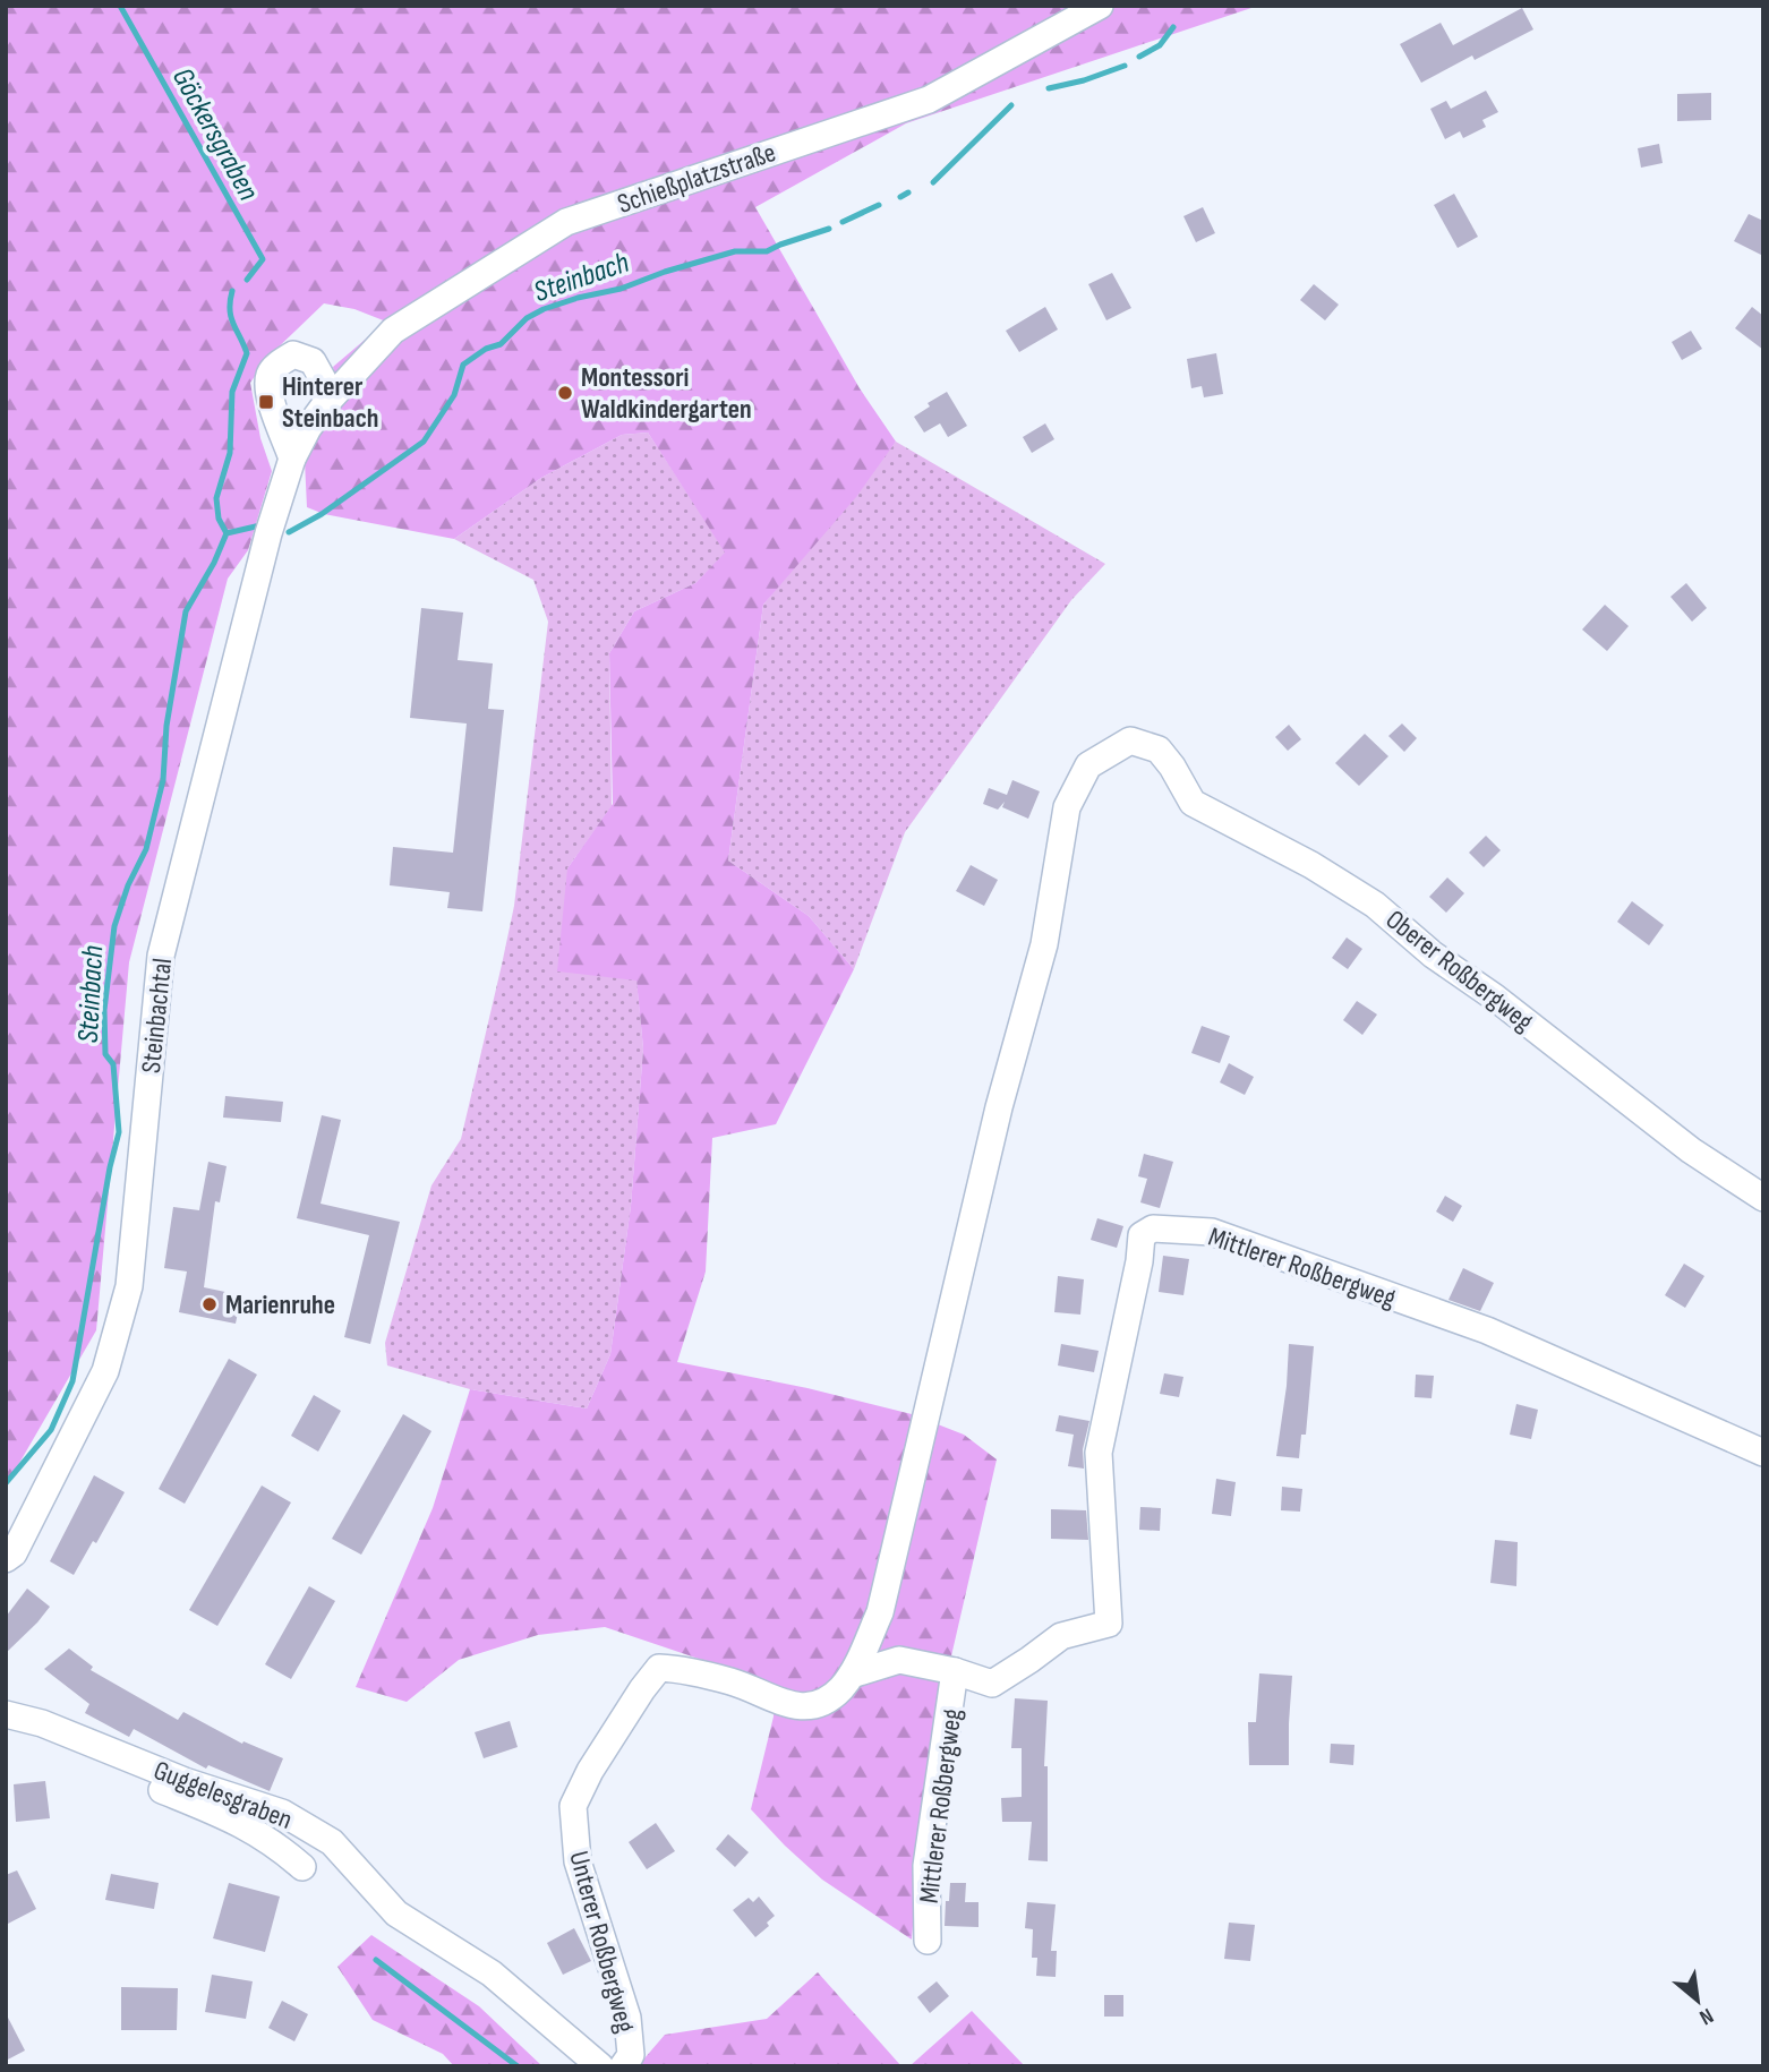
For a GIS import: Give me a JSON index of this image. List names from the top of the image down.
{
  "streets": {
    "street": [
      "Schießplatzstraße",
      "Oberer Roßbergweg",
      "Steinbachtal",
      "Mittlerer Roßbergweg",
      "Guggelesgraben",
      "Unterer Roßbergweg"
    ]
  },
  "crossings": [
    ["Schießplatzstraße", "Steinbachtal"],
    ["Oberer Roßbergweg", "Mittlerer Roßbergweg"],
    ["Mittlerer Roßbergweg", "Unterer Roßbergweg"]
  ],
  "water": ["Göckersgraben", "Steinbach"],
  "places": {
    "other": ["Montessori Waldkindergarten", "Marienruhe"],
    "transit": ["Hinterer Steinbach"]
  },
  "north": "bottom right"
}
